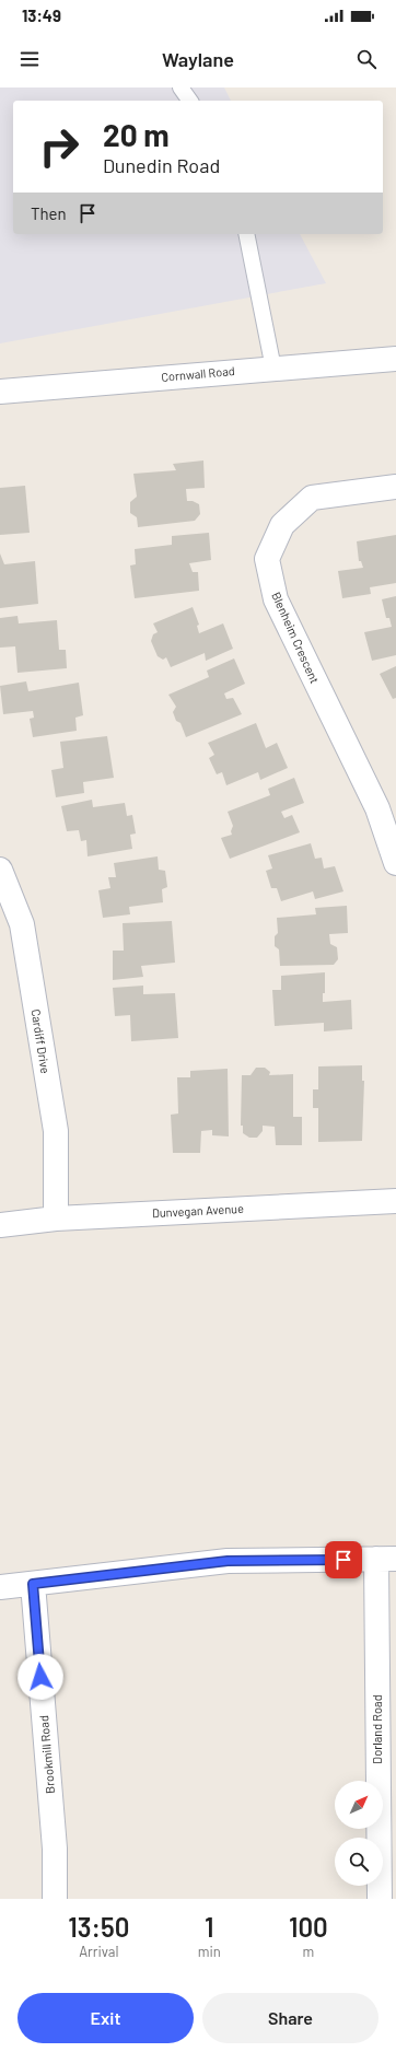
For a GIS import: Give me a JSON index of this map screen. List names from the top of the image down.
{
  "streets": {
    "street": [
      "Cornwall Road",
      "Blenheim Crescent",
      "Cardiff Drive",
      "Dunvegan Avenue",
      "Dorland Road",
      "Brookmill Road"
    ]
  },
  "crossings": [
    ["Cardiff Drive", "Dunvegan Avenue"]
  ],
  "north": "top right",
  "page": {
    "status": "13:49",
    "header": "Waylane",
    "turn": ["20 m", "Dunedin Road"],
    "then": "Then",
    "eta": [
      "13:50",
      "Arrival",
      "1",
      "min",
      "100",
      "m"
    ],
    "buttons": ["Exit", "Share"]
  }
}
